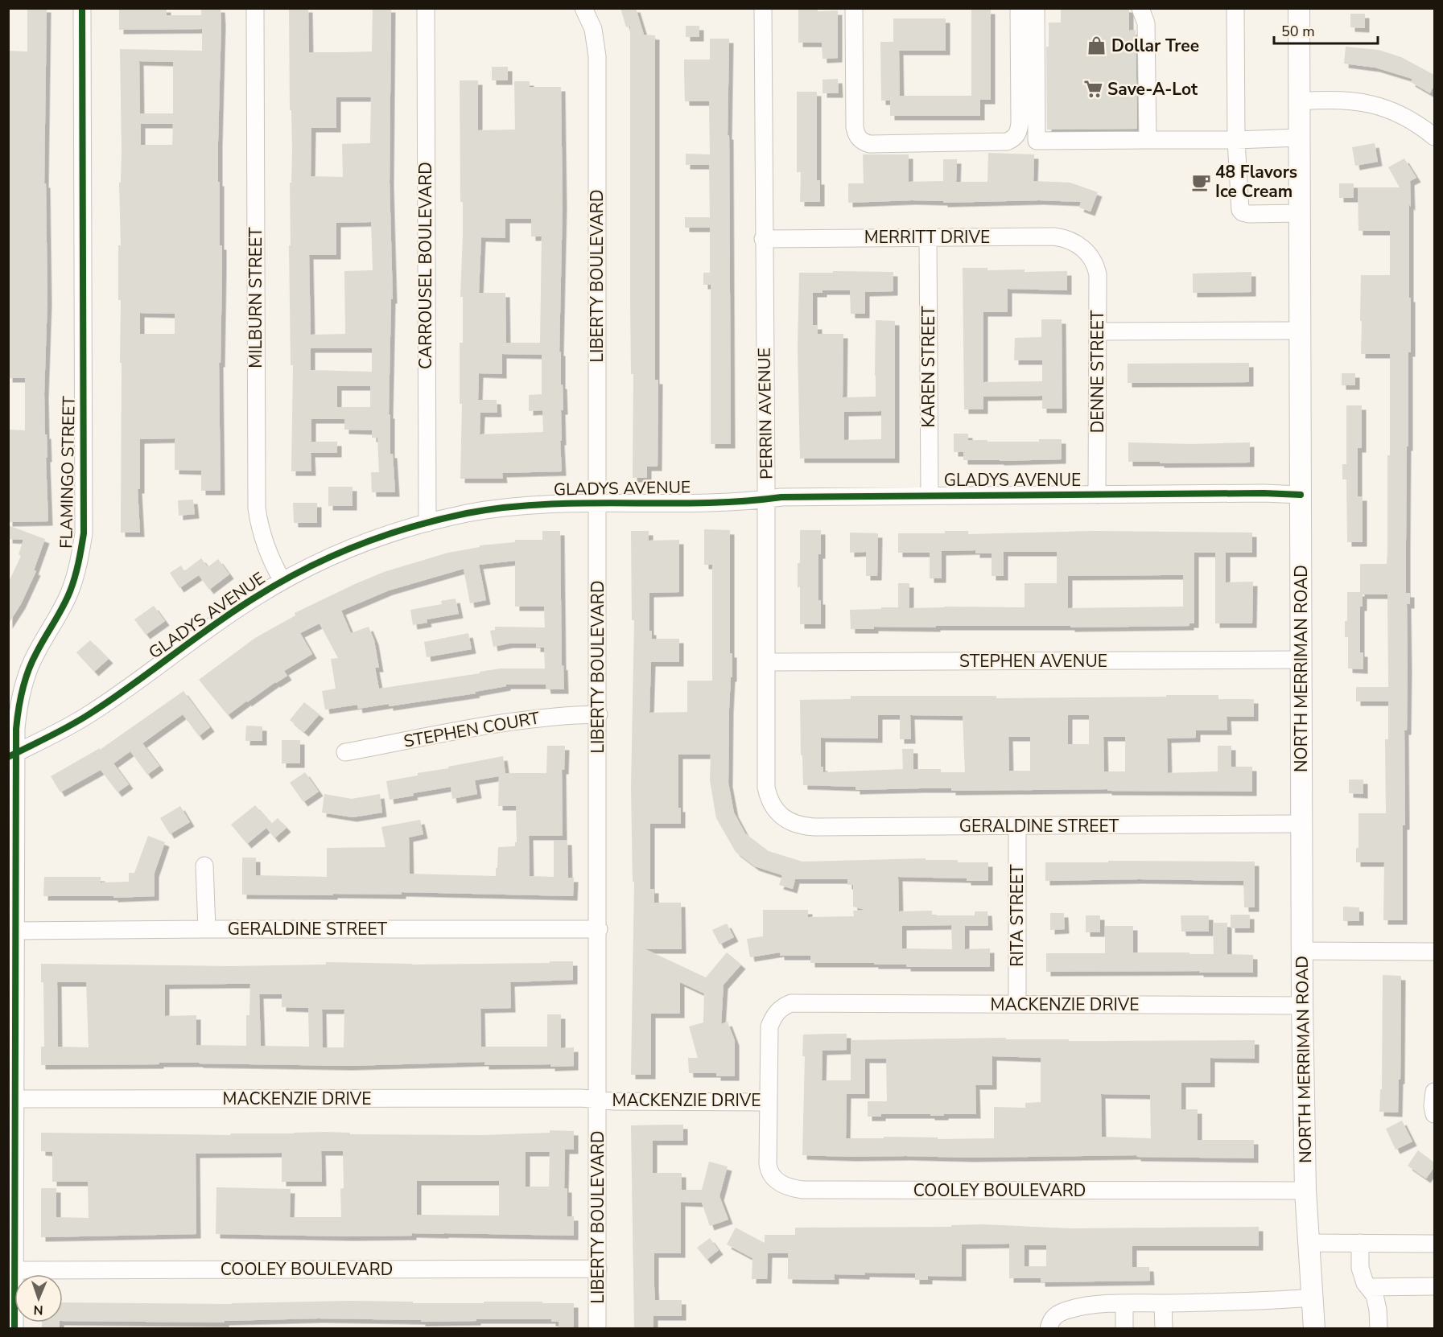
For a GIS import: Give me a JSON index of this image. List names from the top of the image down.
{
  "streets": {
    "main road": ["NORTH MERRIMAN ROAD"],
    "street": [
      "MERRITT DRIVE",
      "CARROUSEL BOULEVARD",
      "LIBERTY BOULEVARD",
      "MILBURN STREET",
      "KAREN STREET",
      "DENNE STREET",
      "PERRIN AVENUE",
      "FLAMINGO STREET",
      "GLADYS AVENUE",
      "STEPHEN AVENUE",
      "STEPHEN COURT",
      "GERALDINE STREET",
      "RITA STREET",
      "MACKENZIE DRIVE",
      "COOLEY BOULEVARD"
    ]
  },
  "crossings": [
    ["MERRITT DRIVE", "KAREN STREET"],
    ["MERRITT DRIVE", "DENNE STREET"],
    ["MERRITT DRIVE", "PERRIN AVENUE"],
    ["CARROUSEL BOULEVARD", "GLADYS AVENUE"],
    ["LIBERTY BOULEVARD", "GLADYS AVENUE"],
    ["LIBERTY BOULEVARD", "STEPHEN COURT"],
    ["LIBERTY BOULEVARD", "GERALDINE STREET"],
    ["LIBERTY BOULEVARD", "MACKENZIE DRIVE"],
    ["LIBERTY BOULEVARD", "COOLEY BOULEVARD"],
    ["MILBURN STREET", "GLADYS AVENUE"],
    ["KAREN STREET", "GLADYS AVENUE"],
    ["DENNE STREET", "GLADYS AVENUE"],
    ["PERRIN AVENUE", "GLADYS AVENUE"],
    ["PERRIN AVENUE", "STEPHEN AVENUE"],
    ["PERRIN AVENUE", "GERALDINE STREET"],
    ["FLAMINGO STREET", "GLADYS AVENUE"],
    ["FLAMINGO STREET", "GERALDINE STREET"],
    ["FLAMINGO STREET", "MACKENZIE DRIVE"],
    ["FLAMINGO STREET", "COOLEY BOULEVARD"],
    ["GLADYS AVENUE", "NORTH MERRIMAN ROAD"],
    ["STEPHEN AVENUE", "NORTH MERRIMAN ROAD"],
    ["NORTH MERRIMAN ROAD", "GERALDINE STREET"],
    ["NORTH MERRIMAN ROAD", "MACKENZIE DRIVE"],
    ["NORTH MERRIMAN ROAD", "COOLEY BOULEVARD"],
    ["GERALDINE STREET", "RITA STREET"],
    ["RITA STREET", "MACKENZIE DRIVE"],
    ["MACKENZIE DRIVE", "COOLEY BOULEVARD"]
  ],
  "places": {
    "shop": ["Dollar Tree"],
    "supermarket": ["Save-A-Lot"],
    "cafe": ["48 Flavors Ice Cream"]
  },
  "scale_bar": "50 m",
  "north": "bottom"
}
